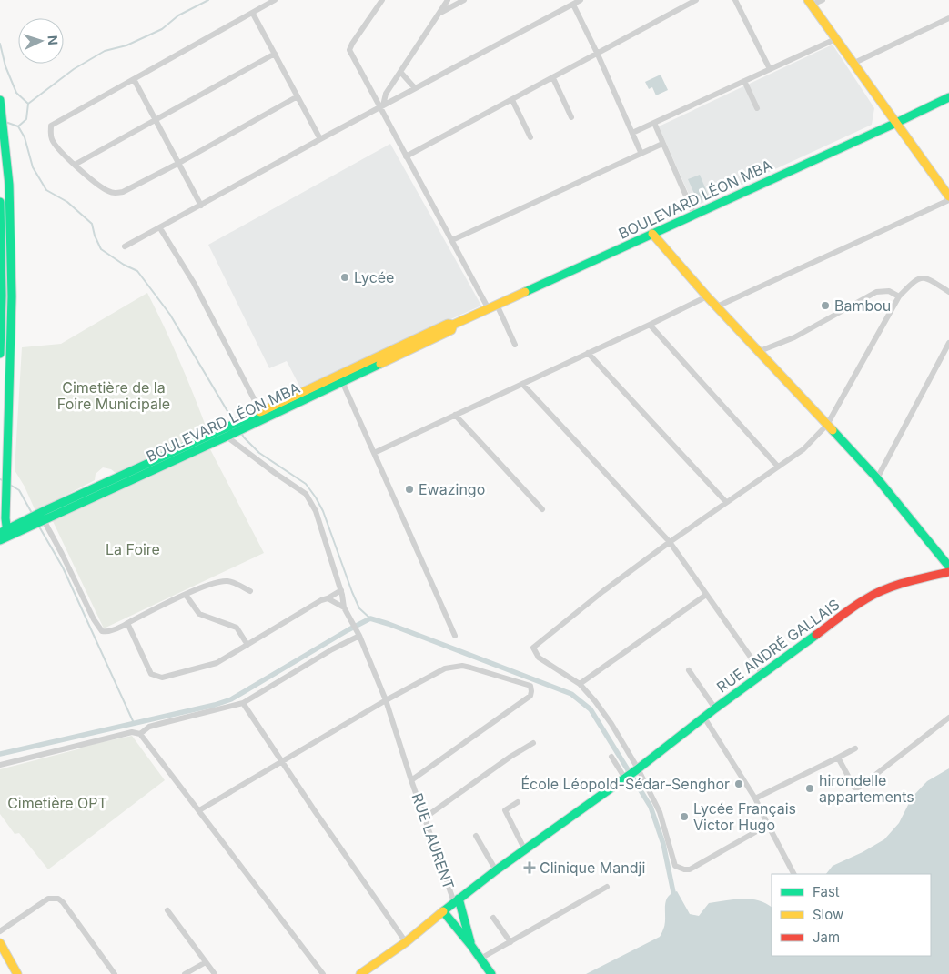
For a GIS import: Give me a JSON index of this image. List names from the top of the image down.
{
  "streets": {
    "street": ["BOULEVARD LÉON MBA", "RUE ANDRÉ GALLAIS", "RUE LAURENT"]
  },
  "crossings": [
    ["BOULEVARD LÉON MBA", "RUE LAURENT"],
    ["RUE ANDRÉ GALLAIS", "RUE LAURENT"]
  ],
  "parks": ["Cimetière de la Foire Municipale", "La Foire", "Cimetière OPT"],
  "places": {
    "other": [
      "Lycée",
      "Bambou",
      "Ewazingo",
      "École Léopold-Sédar-Senghor",
      "hirondelle appartements",
      "Lycée Français Victor Hugo"
    ],
    "health": ["Clinique Mandji"]
  },
  "legend": ["Fast", "Slow", "Jam"],
  "north": "right"
}
